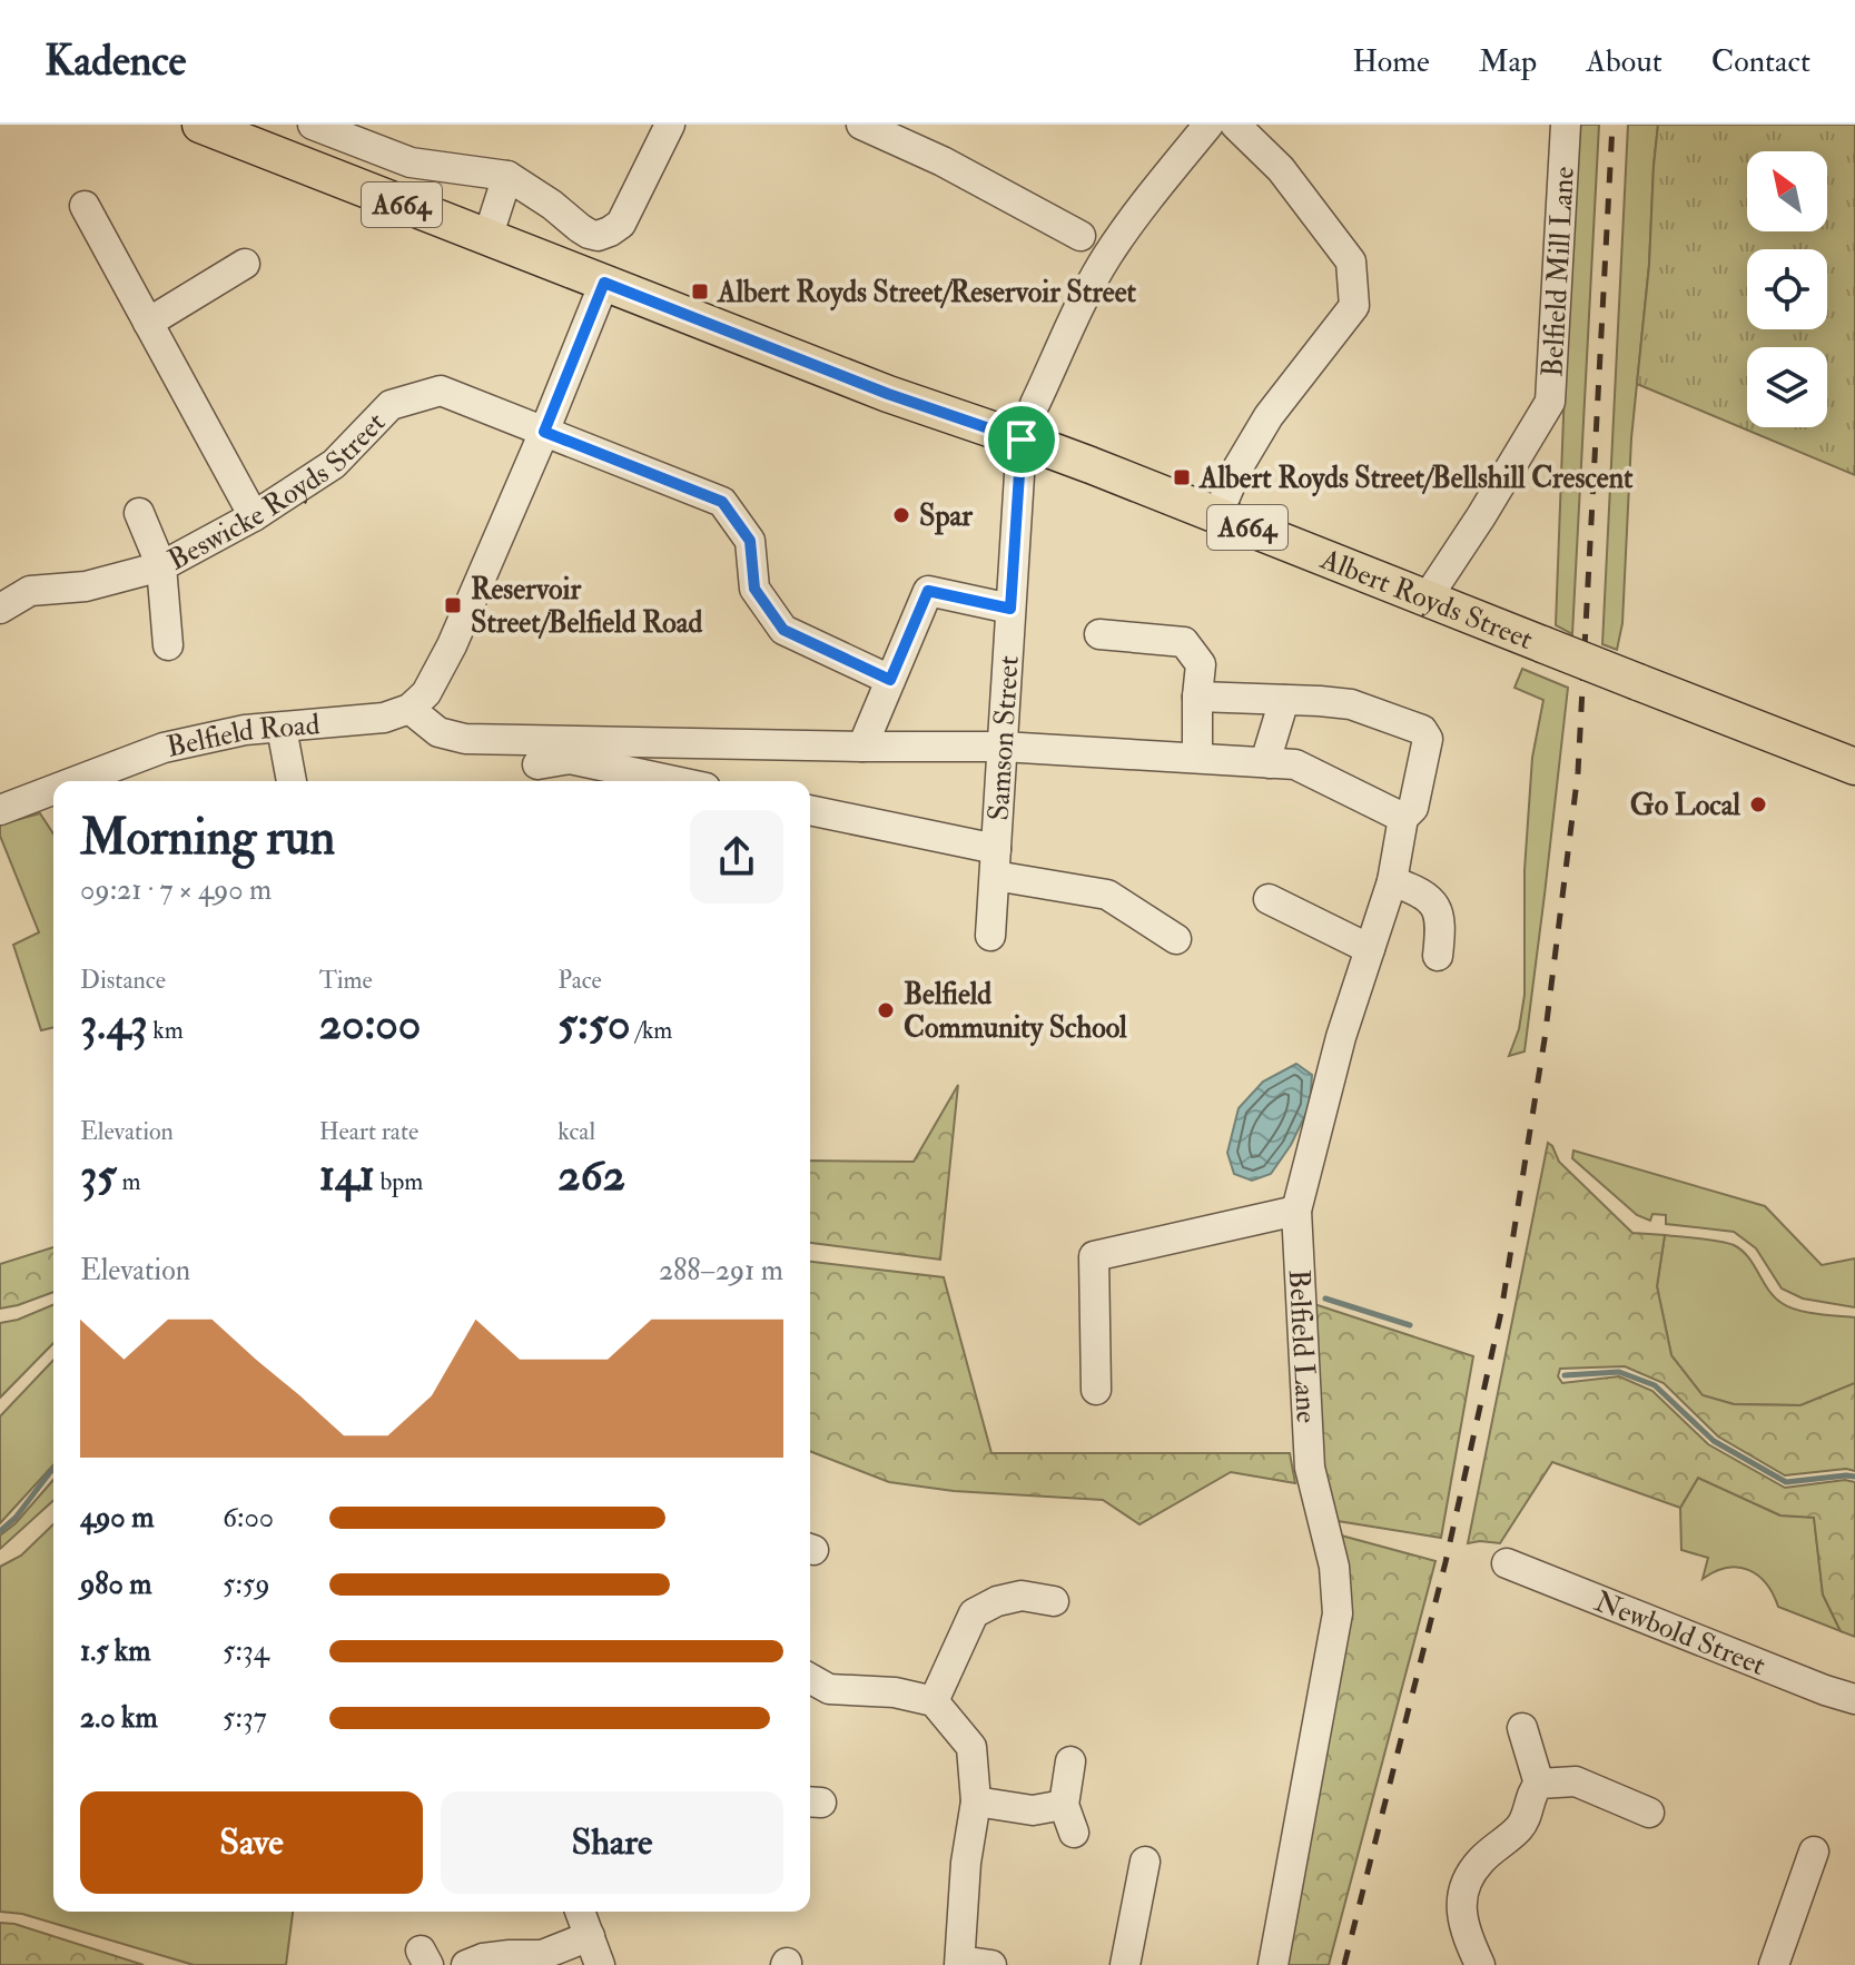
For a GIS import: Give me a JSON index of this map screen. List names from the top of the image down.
{
  "streets": {
    "main road": ["A664", "Albert Royds Street"],
    "street": [
      "Belfield Mill Lane",
      "Beswicke Royds Street",
      "Belfield Road",
      "Samson Street",
      "Belfield Lane",
      "Newbold Street"
    ]
  },
  "crossings": [
    ["Belfield Mill Lane", "Albert Royds Street"],
    ["Albert Royds Street", "Samson Street"]
  ],
  "places": {
    "transit": ["Albert Royds Street/Reservoir Street", "Albert Royds Street/Bellshill Crescent", "Reservoir Street/Belfield Road"],
    "other": ["Spar", "Go Local", "Belfield Community School"]
  },
  "north": "top left",
  "page": {
    "header": "Kadence",
    "nav": [
      "Home",
      "Map",
      "About",
      "Contact"
    ],
    "heading": ["Morning run", "09:21 · 7 × 490 m"],
    "stats": [
      ["Distance", "3.43 km"],
      ["Time", "20:00"],
      ["Pace", "5:50 /km"],
      ["Elevation", "35 m"],
      ["Heart rate", "141 bpm"],
      ["kcal", "262"]
    ],
    "chart": ["Elevation", "288–291 m"],
    "list": [
      {
        "name": "490 m",
        "note": "6:00"
      },
      {
        "name": "980 m",
        "note": "5:59"
      },
      {
        "name": "1.5 km",
        "note": "5:34"
      },
      {
        "name": "2.0 km",
        "note": "5:37"
      }
    ],
    "buttons": ["Save", "Share"]
  }
}
